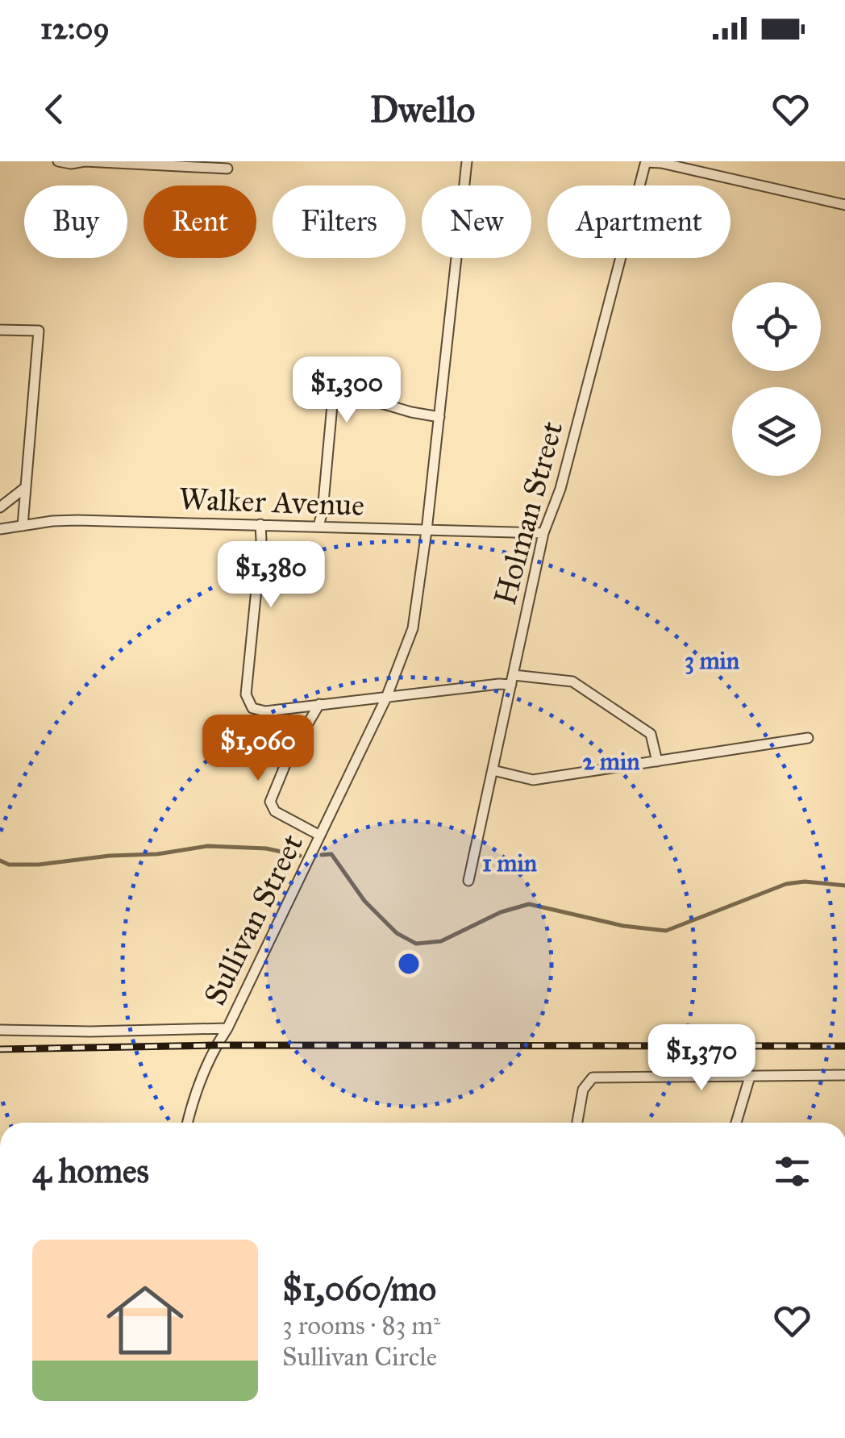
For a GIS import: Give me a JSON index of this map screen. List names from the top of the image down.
{
  "streets": {
    "street": ["Walker Avenue", "Holman Street", "Sullivan Street"]
  },
  "crossings": [
    ["Walker Avenue", "Holman Street"],
    ["Walker Avenue", "Sullivan Street"]
  ],
  "page": {
    "status": "12:09",
    "header": "Dwello",
    "chip": [
      "Buy",
      "Rent",
      "Filters",
      "New",
      "Apartment"
    ],
    "price": [
      "$1,300",
      "$1,380",
      "$1,060",
      "$1,370"
    ],
    "heading": "4 homes",
    "list": [
      {
        "name": "$1,060/mo",
        "note": "3 rooms · 83 m² · Sullivan Circle"
      }
    ]
  },
  "rings": ["3 min", "2 min", "1 min"]
}
